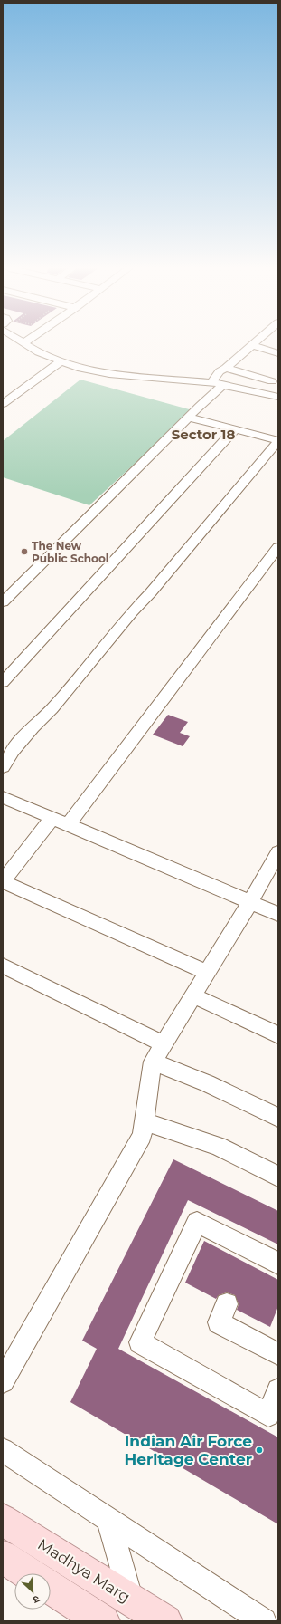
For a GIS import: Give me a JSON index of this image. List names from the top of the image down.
{
  "streets": {
    "main road": ["Madhya Marg"]
  },
  "districts": ["Sector 18"],
  "places": ["The New Public School", "Indian Air Force Heritage Center"],
  "north": "bottom right"
}
